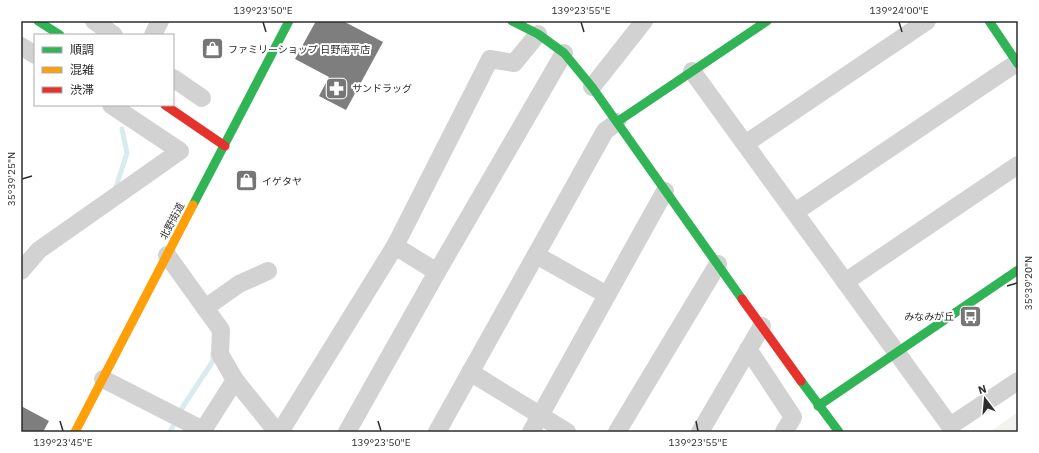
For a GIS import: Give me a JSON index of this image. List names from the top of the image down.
{
  "streets": {
    "street": ["北野街道"]
  },
  "places": {
    "shop": ["ファミリーショップ 日野南平店", "イゲタヤ"],
    "pharmacy": ["サンドラッグ"],
    "bus stop": ["みなみが丘"]
  },
  "legend": ["順調", "混雑", "渋滞"],
  "north": "top",
  "coordinates": [
    "139°23'50\"E",
    "139°23'55\"E",
    "139°24'00\"E",
    "35°39'25\"N",
    "35°39'20\"N",
    "139°23'45\"E"
  ]
}
